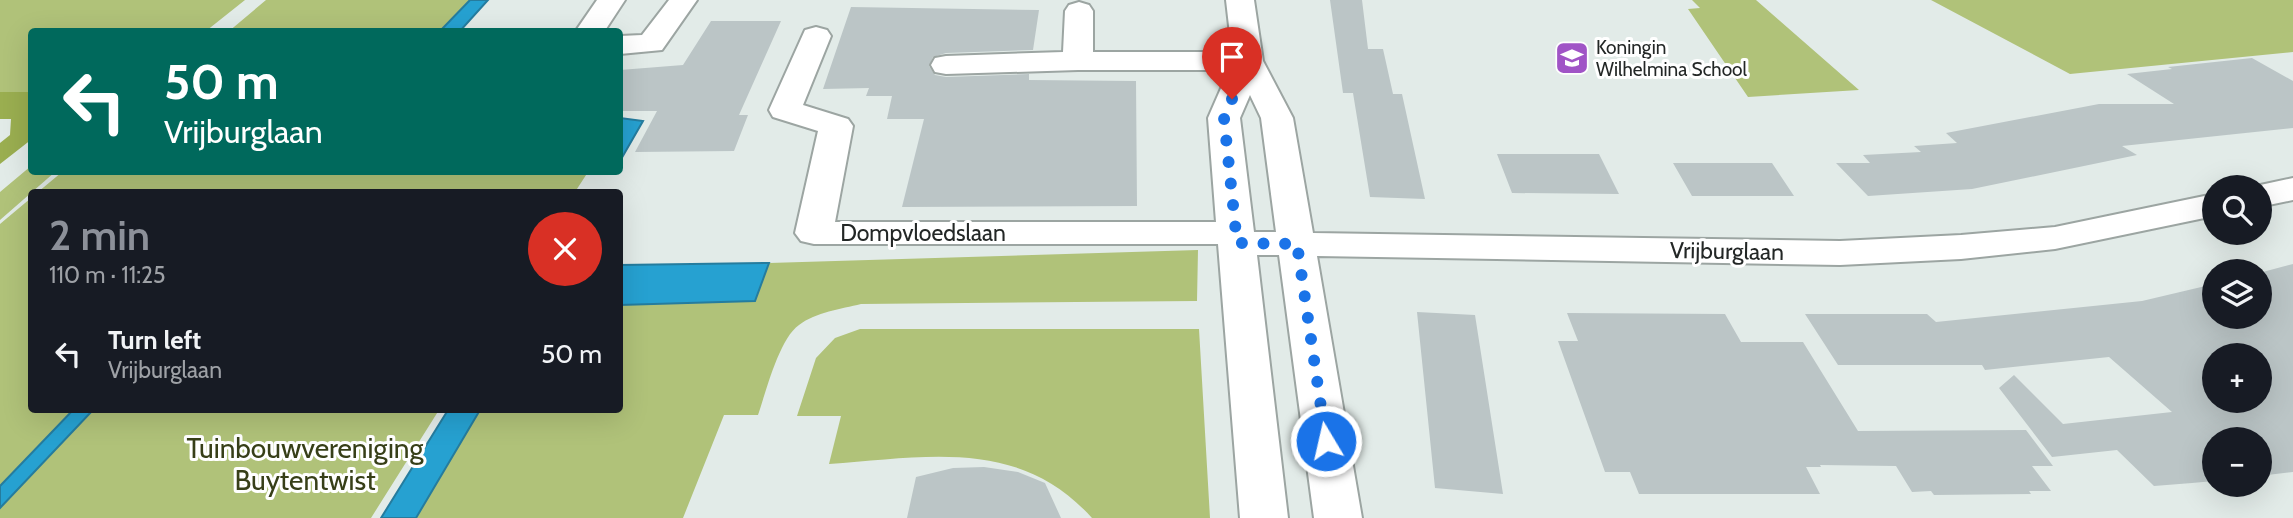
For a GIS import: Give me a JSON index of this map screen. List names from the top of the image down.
{
  "streets": {
    "street": ["Dompvloedslaan", "Vrijburglaan"]
  },
  "crossings": [
    ["Dompvloedslaan", "Vrijburglaan"]
  ],
  "parks": ["Tuinbouwvereniging Buytentwist"],
  "places": {
    "school or university": ["Koningin Wilhelmina School"]
  },
  "page": {
    "turn": ["50 m", "Vrijburglaan"],
    "map_buttons": ["+", "−"],
    "heading": ["2 min", "110 m · 11:25"],
    "list": [
      {
        "name": "Turn left",
        "note": "Vrijburglaan",
        "value": "50 m"
      }
    ]
  }
}
